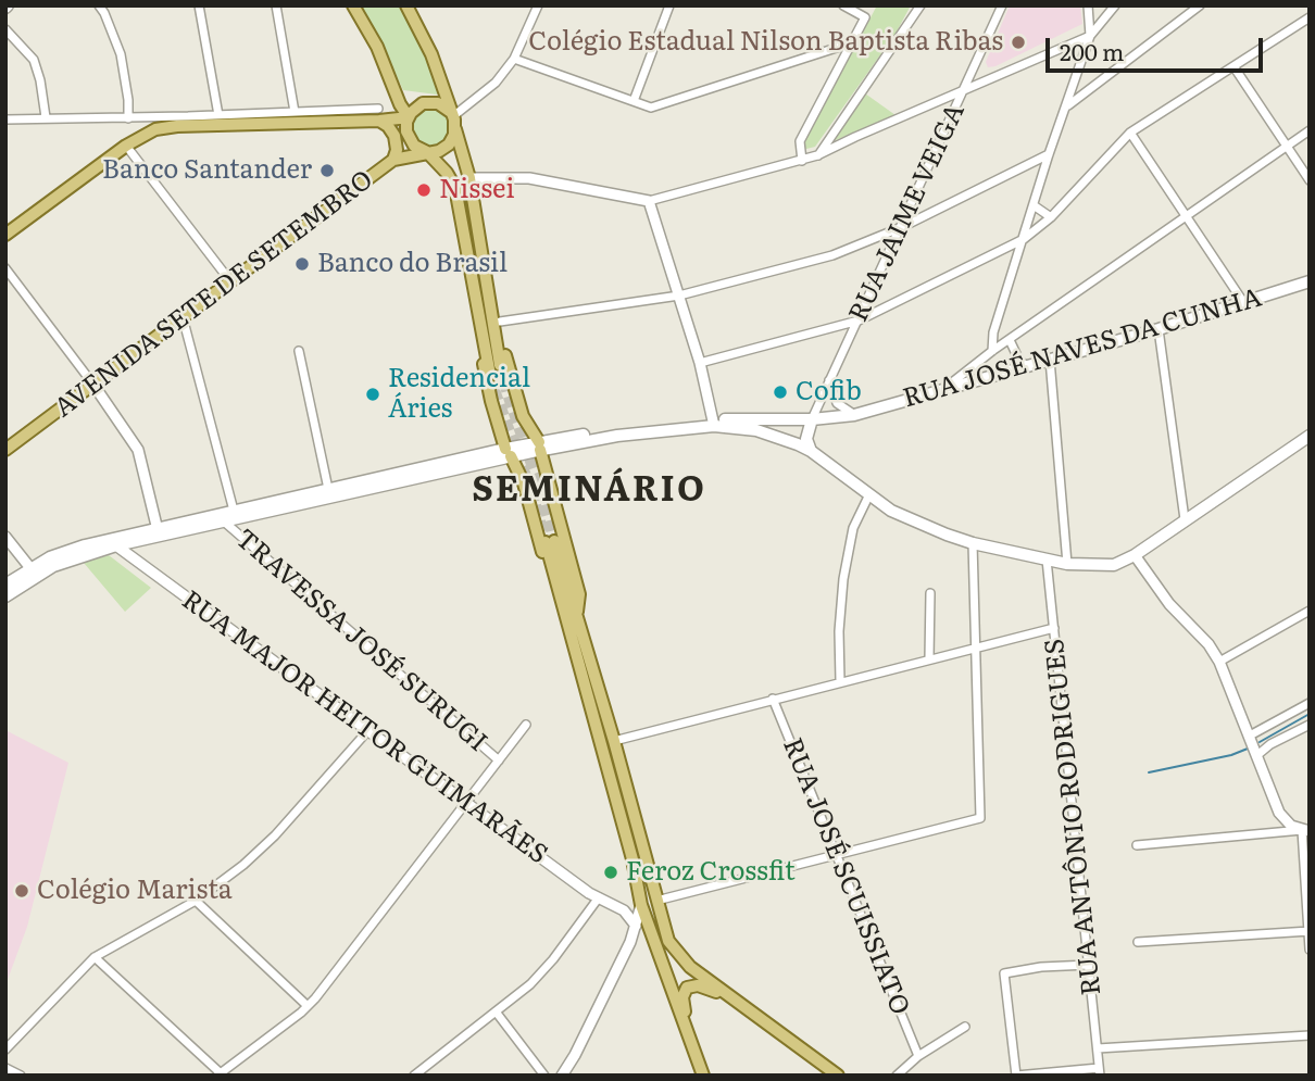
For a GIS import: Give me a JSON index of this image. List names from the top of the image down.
{
  "streets": {
    "main road": ["AVENIDA SETE DE SETEMBRO", "RUA JOSÉ NAVES DA CUNHA"],
    "street": [
      "RUA JAIME VEIGA",
      "TRAVESSA JOSÉ SURUGI",
      "RUA MAJOR HEITOR GUIMARÃES",
      "RUA ANTÔNIO RODRIGUES",
      "RUA JOSÉ SCUISSIATO"
    ]
  },
  "crossings": [
    ["RUA JAIME VEIGA", "RUA JOSÉ NAVES DA CUNHA"]
  ],
  "districts": ["SEMINÁRIO"],
  "places": [
    "Colégio Estadual Nilson Baptista Ribas",
    "Banco Santander",
    "Nissei",
    "Banco do Brasil",
    "Cofib",
    "Residencial Áries",
    "Feroz Crossfit",
    "Colégio Marista"
  ],
  "scale_bar": "200 m"
}
